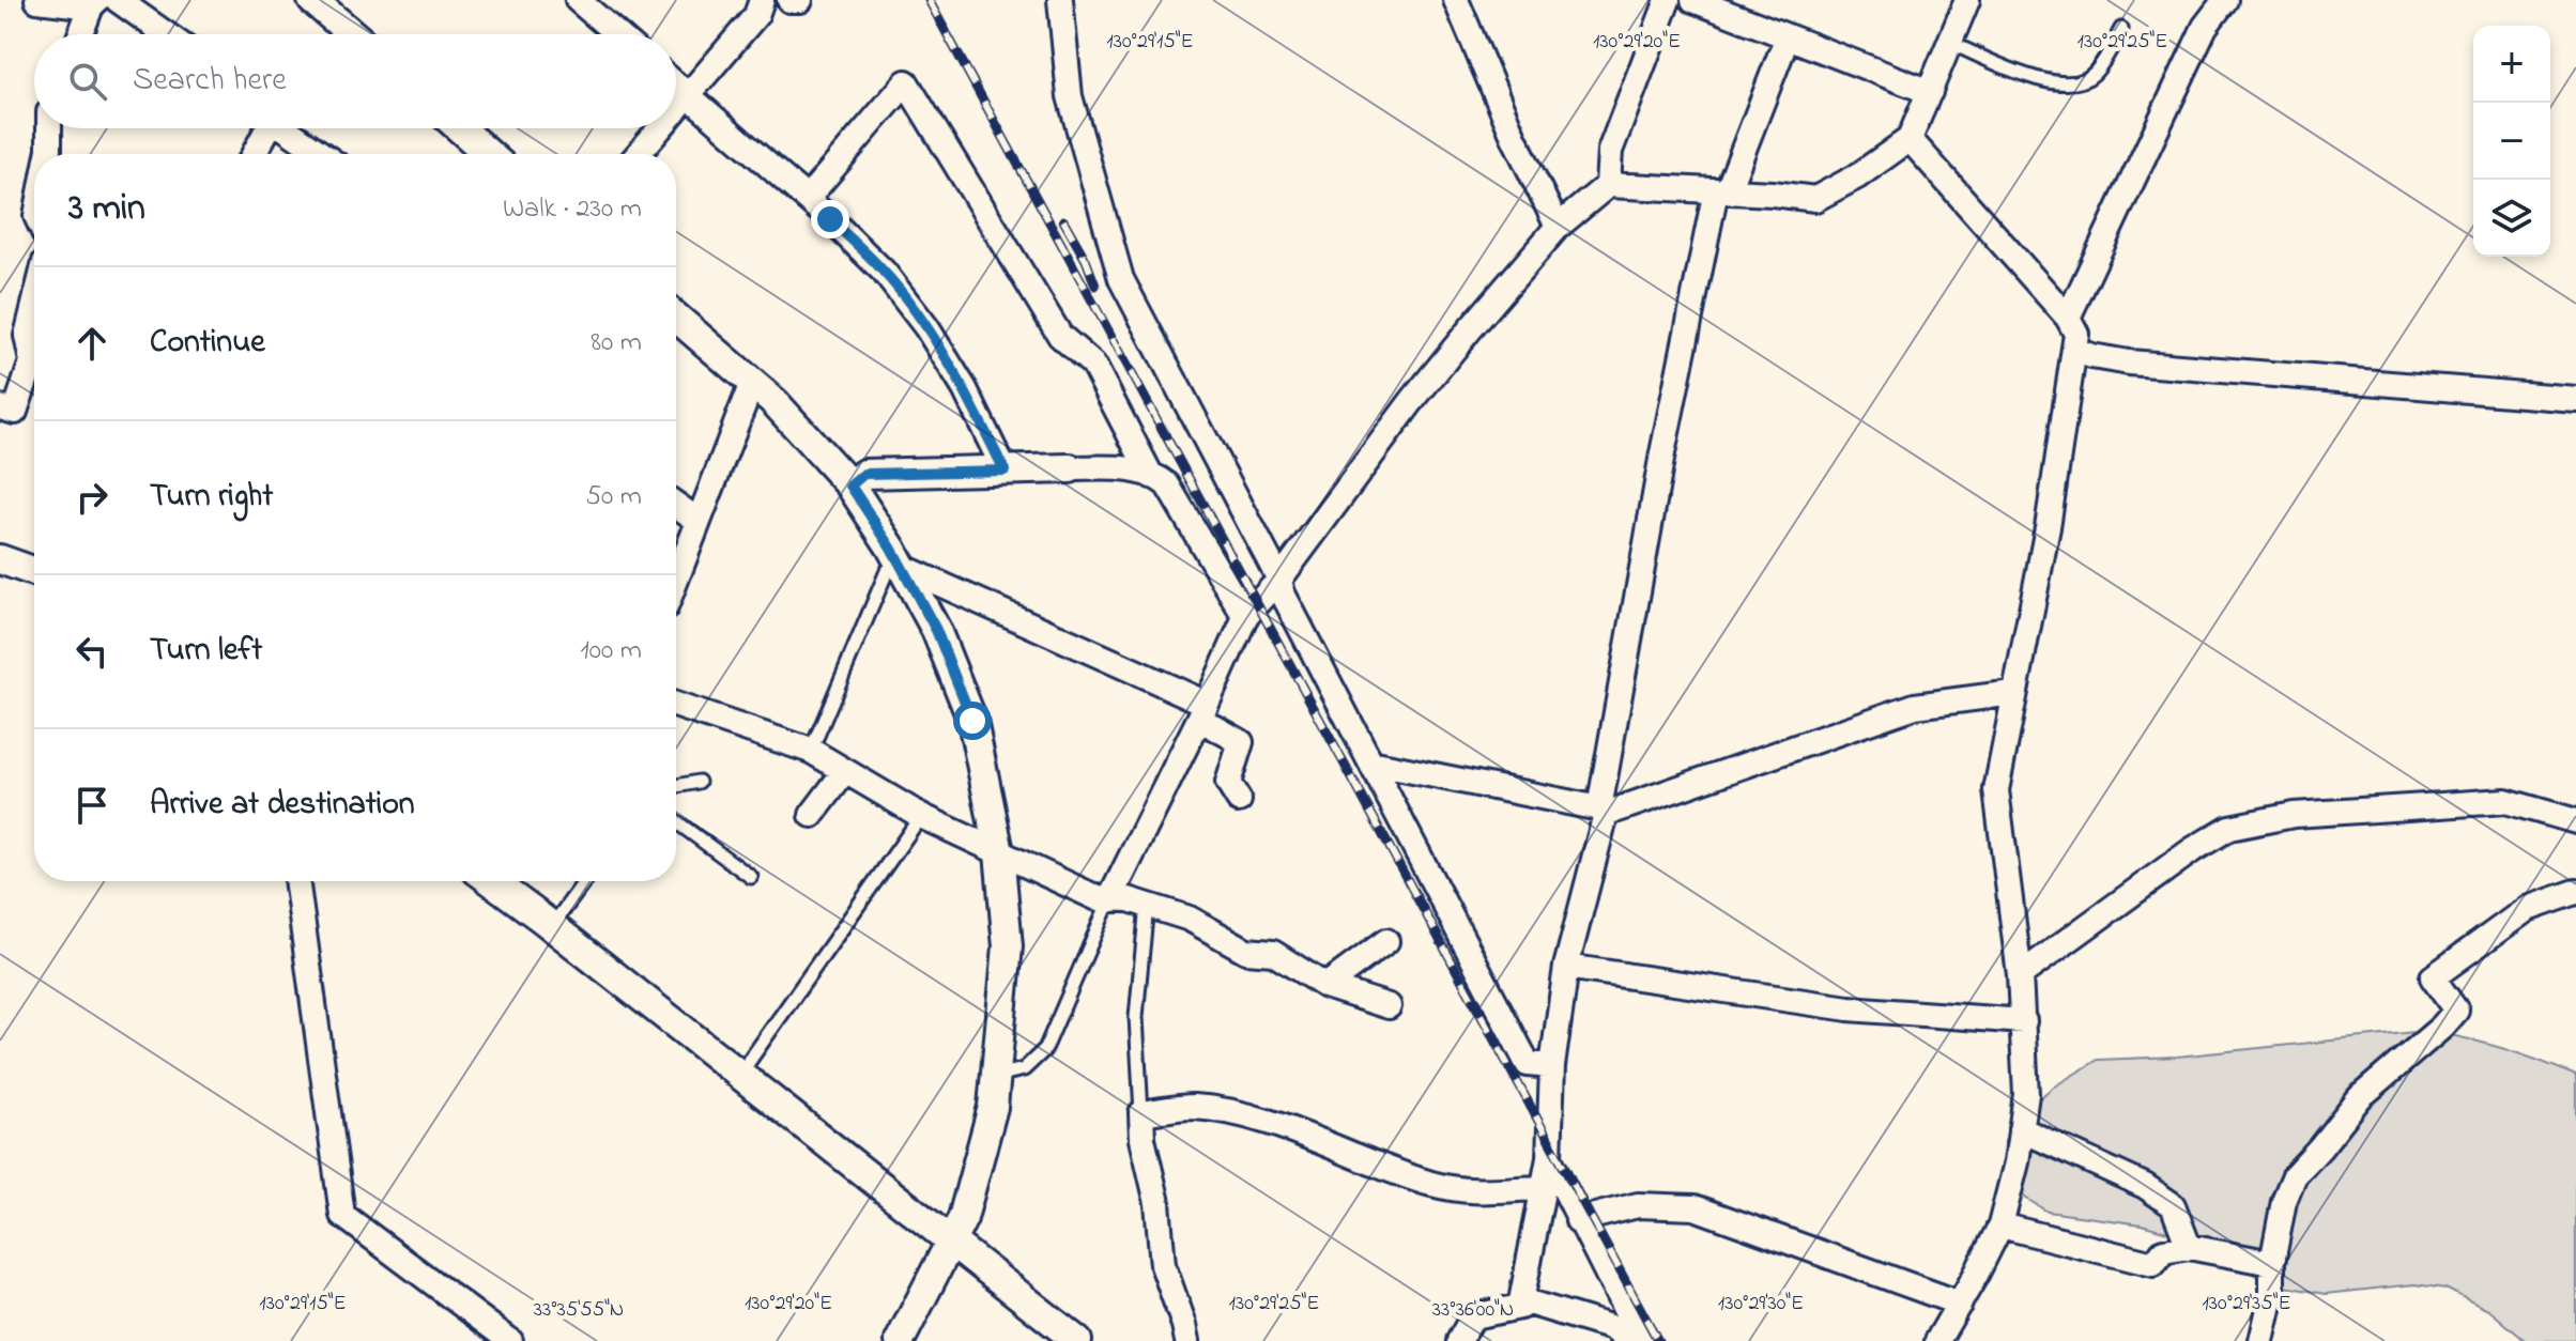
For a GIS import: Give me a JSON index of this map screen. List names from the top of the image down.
{
  "page": {
    "map_buttons": ["+", "−"],
    "search": "Search here",
    "heading": ["3 min", "Walk · 230 m"],
    "list": [
      ["Continue", "80 m"],
      ["Turn right", "50 m"],
      ["Turn left", "100 m"],
      "Arrive at destination"
    ]
  },
  "coordinates": [
    "130°29'20\"E",
    "130°29'15\"E",
    "130°29'25\"E",
    "130°29'30\"E",
    "130°29'35\"E",
    "33°35'55\"N",
    "33°36'00\"N"
  ]
}
